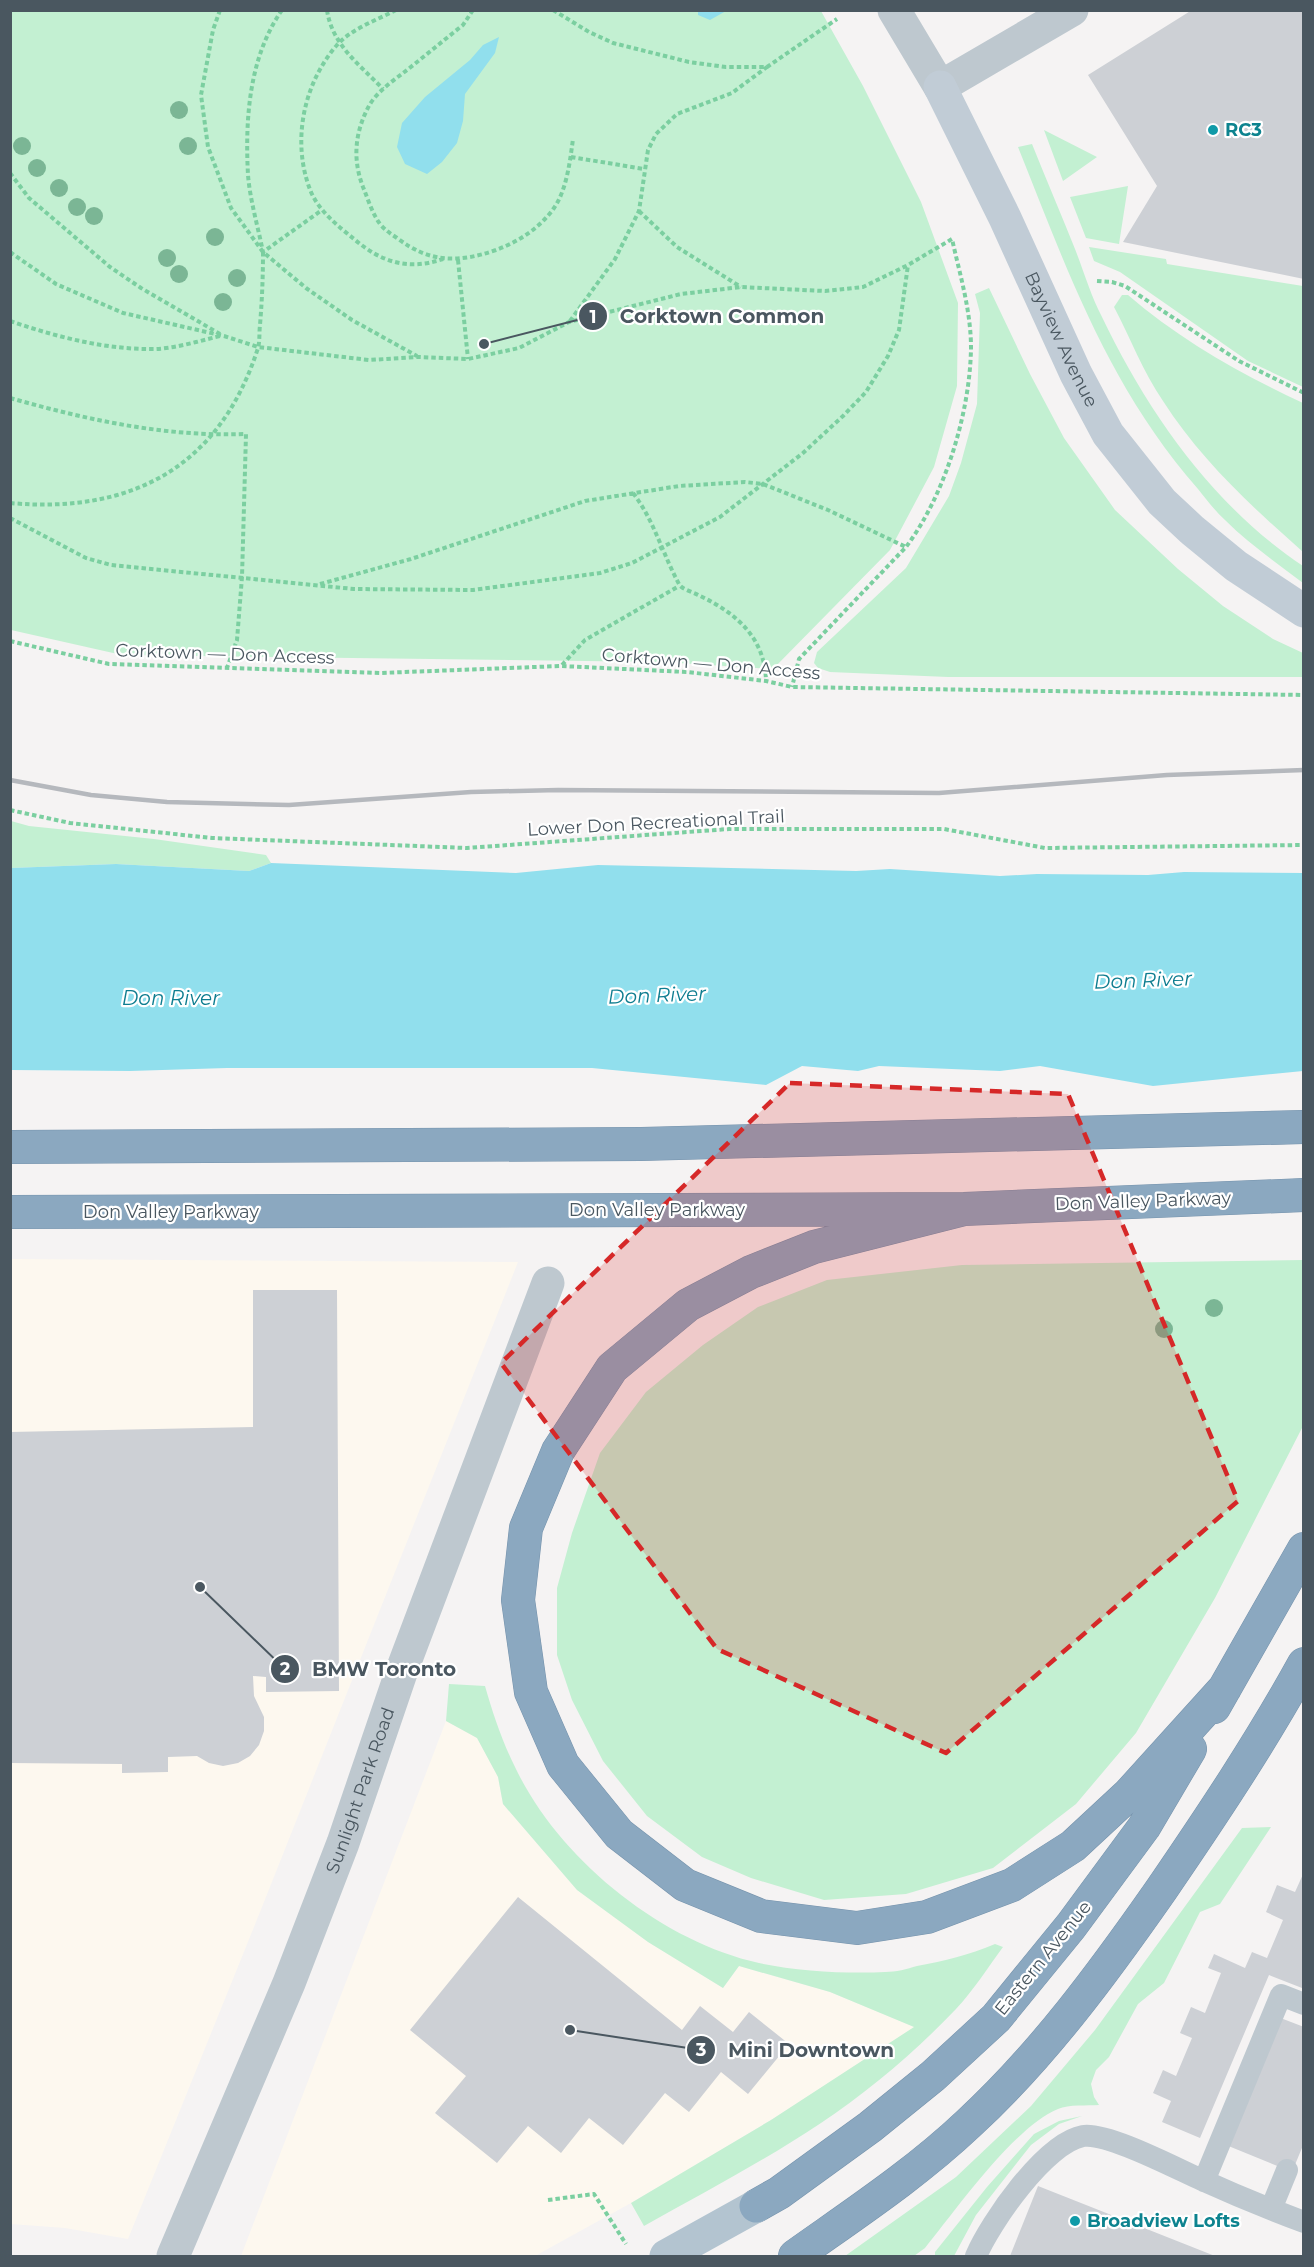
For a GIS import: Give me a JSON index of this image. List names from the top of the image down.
{
  "streets": {
    "highway": ["Don Valley Parkway", "Eastern Avenue"],
    "main road": ["Bayview Avenue"],
    "street": ["Sunlight Park Road"],
    "path": ["Corktown — Don Access", "Lower Don Recreational Trail"]
  },
  "water": ["Don River"],
  "places": [
    "RC3",
    "Corktown Common",
    "BMW Toronto",
    "Mini Downtown",
    "Broadview Lofts"
  ]
}
